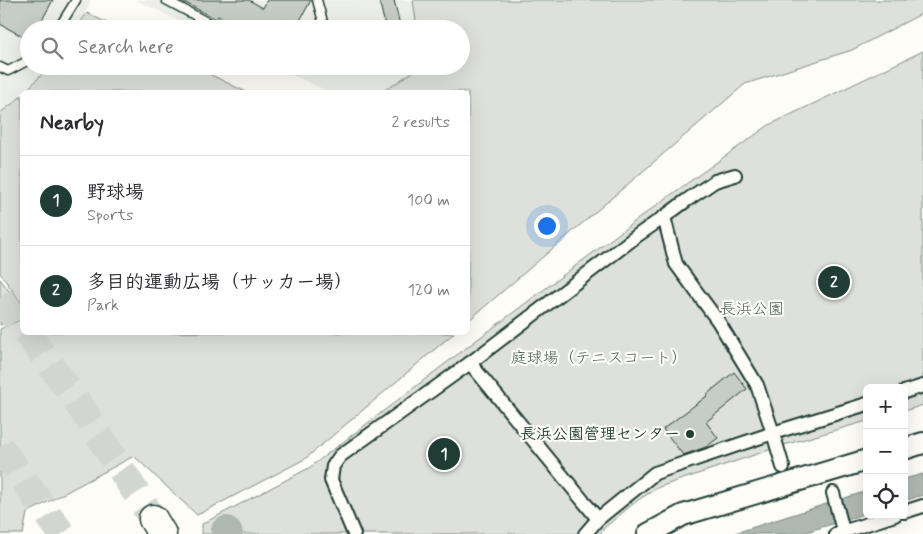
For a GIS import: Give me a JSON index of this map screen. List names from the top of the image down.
{
  "parks": ["長浜公園", "庭球場（テニスコート）"],
  "places": ["長浜公園管理センター"],
  "page": {
    "search": "Search here",
    "heading": ["Nearby", "2 results"],
    "list": [
      {
        "mark": "1",
        "name": "野球場",
        "note": "Sports",
        "value": "100 m"
      },
      {
        "mark": "2",
        "name": "多目的運動広場（サッカー場）",
        "note": "Park",
        "value": "120 m"
      }
    ],
    "pins": ["2", "1"],
    "map_buttons": ["+", "−"]
  }
}
